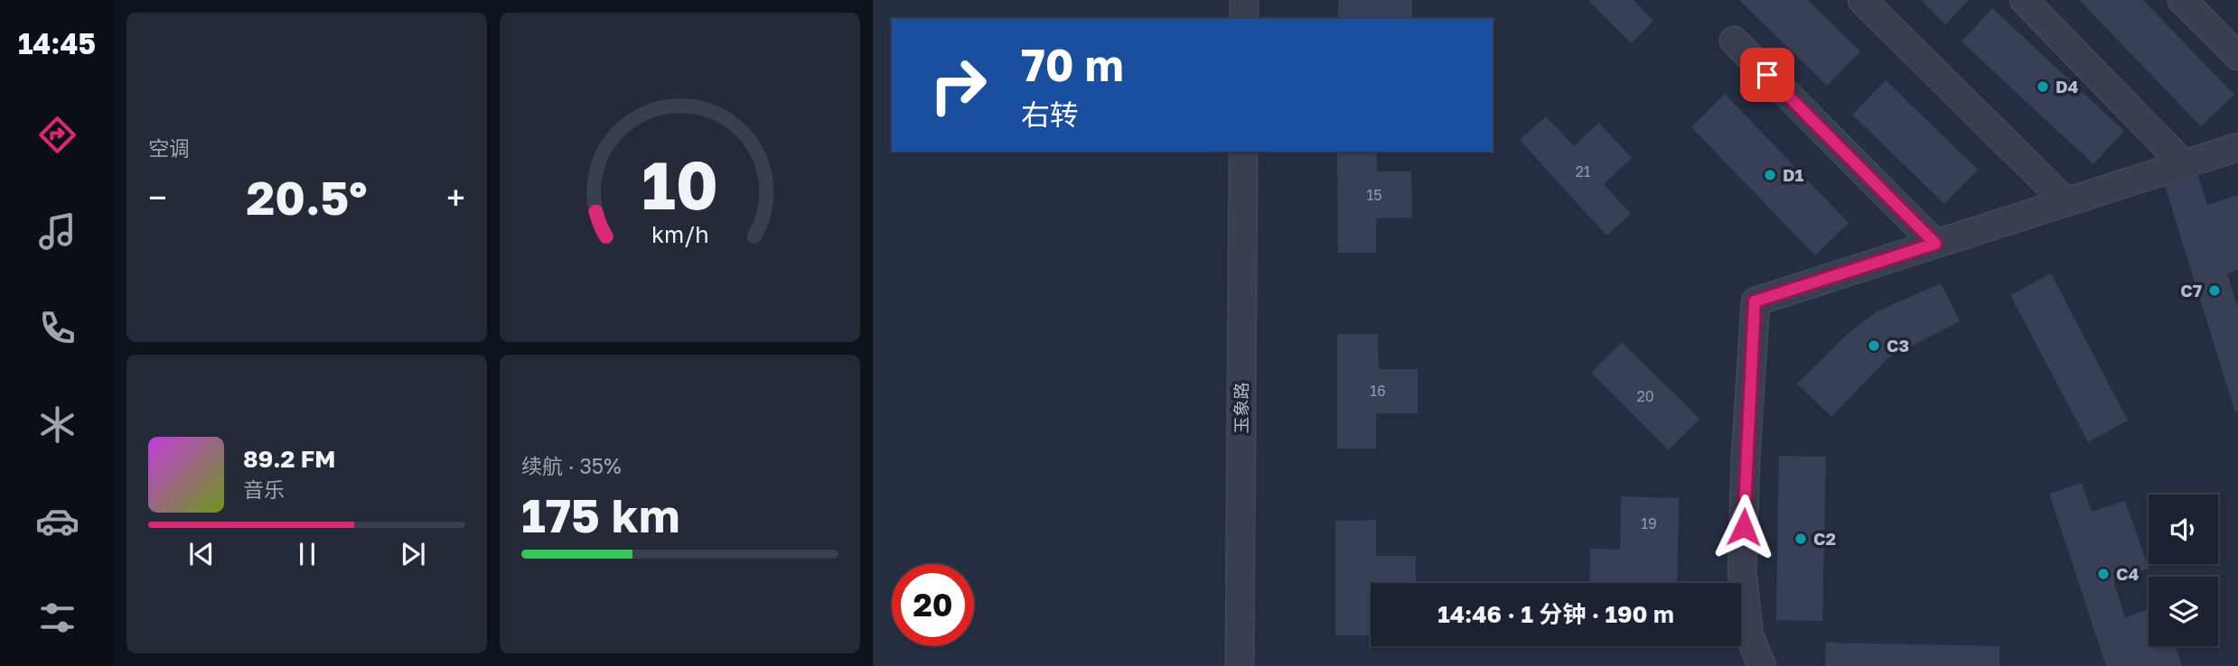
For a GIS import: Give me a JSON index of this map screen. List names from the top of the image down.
{
  "streets": {
    "street": ["玉象路"]
  },
  "places": [
    "D4",
    "D1",
    "C7",
    "C3",
    "C2",
    "C4"
  ],
  "house_numbers": [
    "21",
    "15",
    "16",
    "20",
    "19"
  ],
  "page": {
    "tabs": "14:45",
    "tile": [
      "空调",
      ["续航 · 35%", "175 km"]
    ],
    "turn": ["70 m", "右转"],
    "heat": ["−", "20.5°", "+"],
    "song": ["89.2 FM", "音乐"],
    "limit": "20",
    "trip": "14:46 · 1 分钟 · 190 m",
    "gauge": ["10", "km/h"]
  }
}
